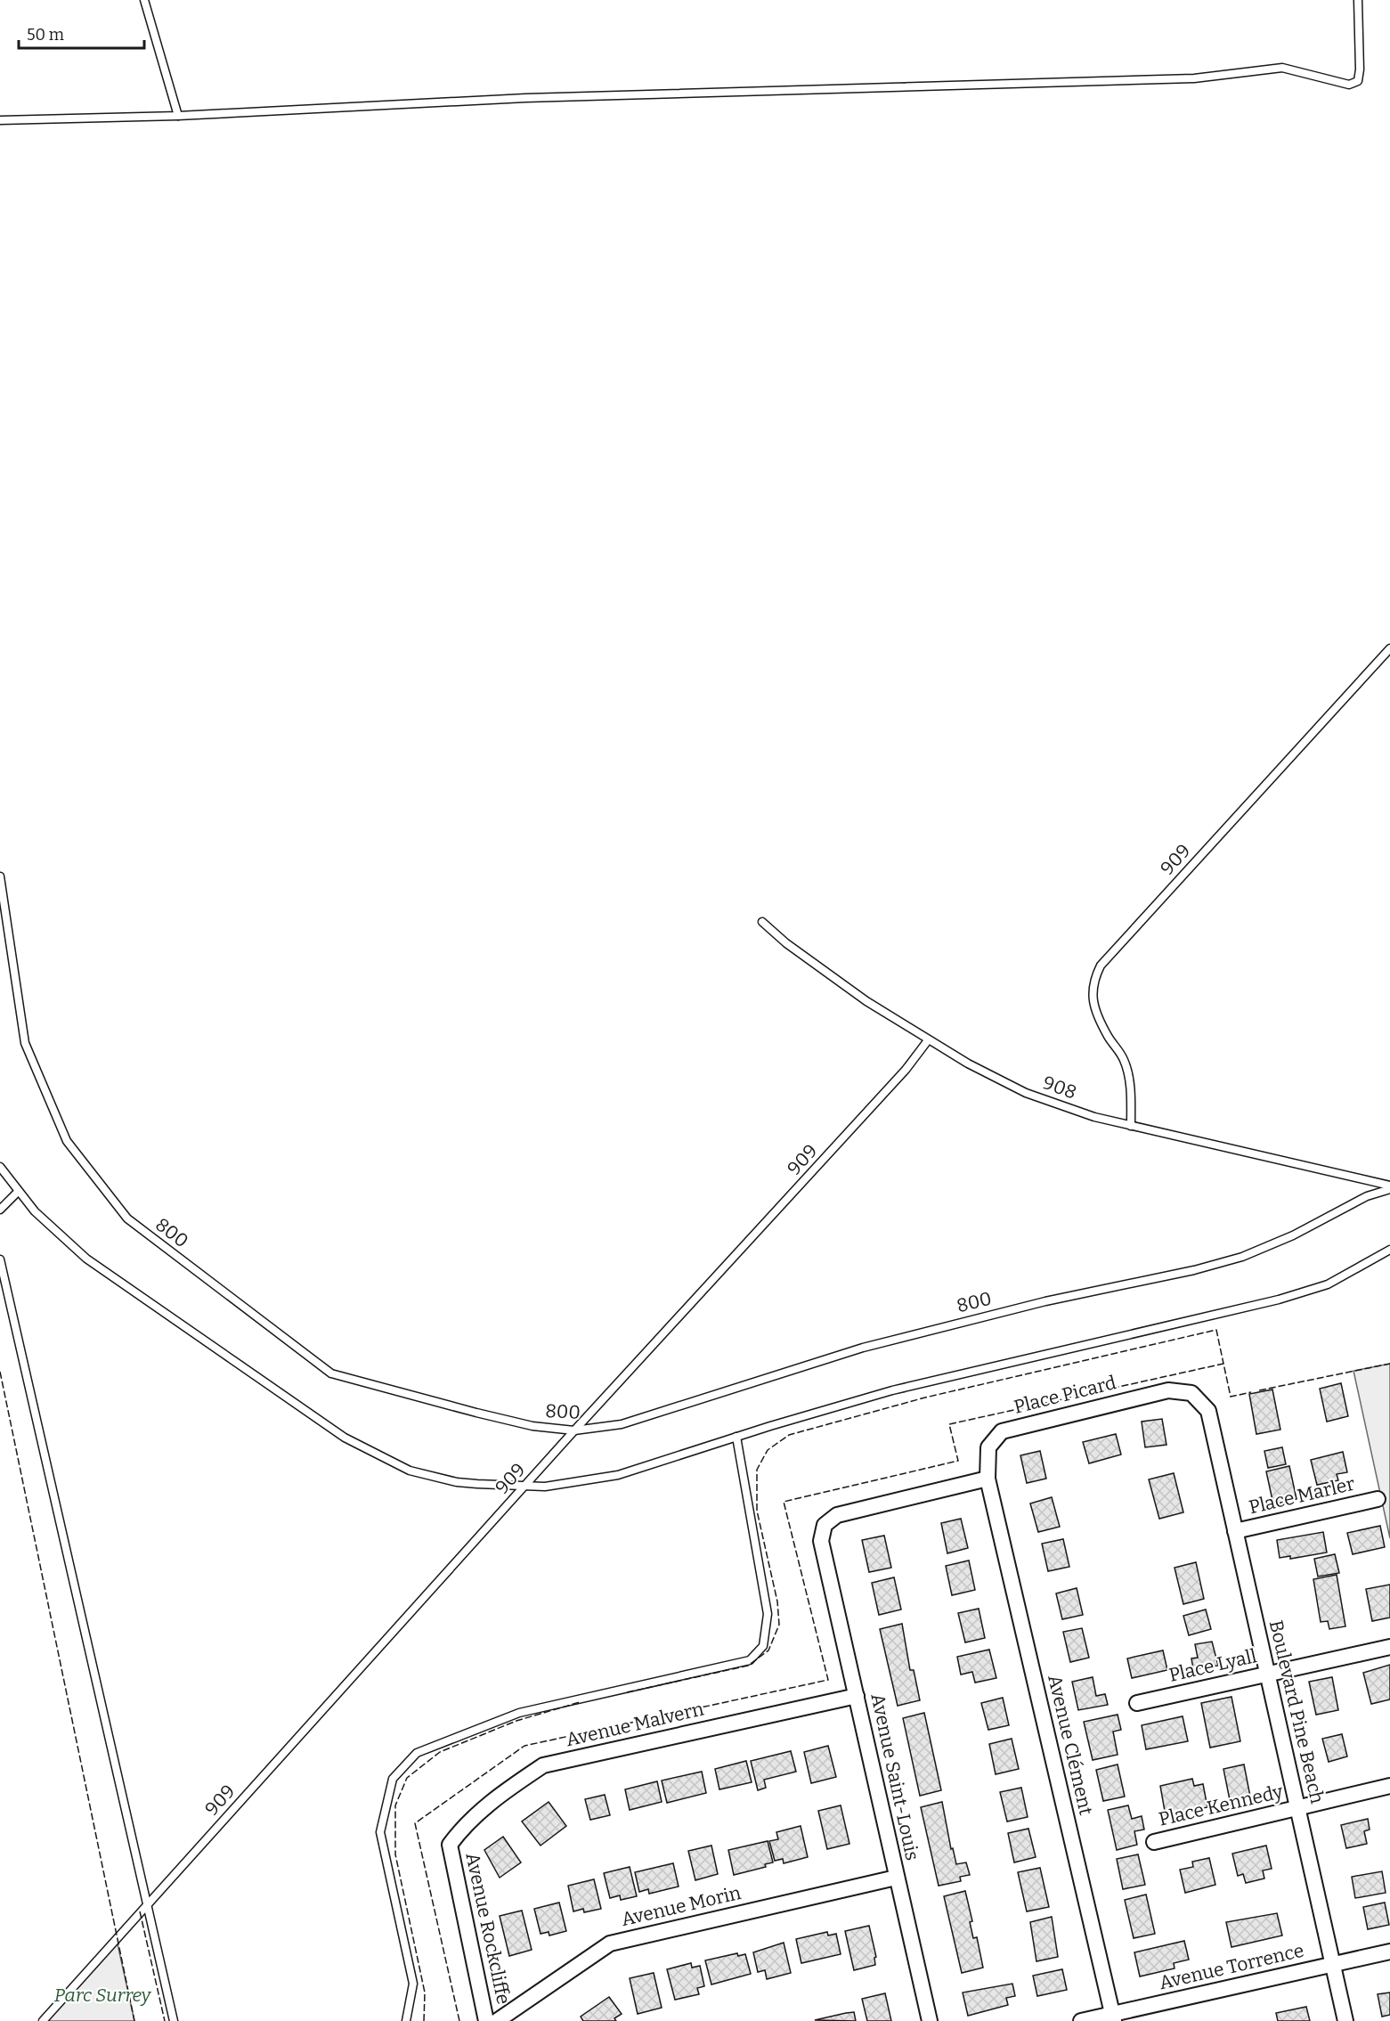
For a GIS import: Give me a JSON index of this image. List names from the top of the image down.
{
  "streets": {
    "street": [
      "Place Picard",
      "Place Marler",
      "Place Lyall",
      "Boulevard Pine Beach",
      "Avenue Malvern",
      "Avenue Clément",
      "Avenue Saint-Louis",
      "Place Kennedy",
      "Avenue Morin",
      "Avenue Rockcliffe",
      "Avenue Torrence"
    ],
    "lane": ["909", "908", "800"]
  },
  "crossings": [
    ["909", "908"],
    ["909", "800"],
    ["908", "800"],
    ["Place Picard", "Boulevard Pine Beach"],
    ["Place Picard", "Avenue Clément"],
    ["Place Picard", "Avenue Saint-Louis"],
    ["Place Marler", "Boulevard Pine Beach"],
    ["Place Lyall", "Boulevard Pine Beach"],
    ["Boulevard Pine Beach", "Place Kennedy"],
    ["Boulevard Pine Beach", "Avenue Torrence"],
    ["Avenue Malvern", "Avenue Saint-Louis"],
    ["Avenue Malvern", "Avenue Rockcliffe"],
    ["Avenue Clément", "Avenue Saint-Louis"],
    ["Avenue Clément", "Avenue Torrence"],
    ["Avenue Saint-Louis", "Avenue Morin"]
  ],
  "parks": ["Parc Surrey"],
  "scale_bar": "50 m"
}
